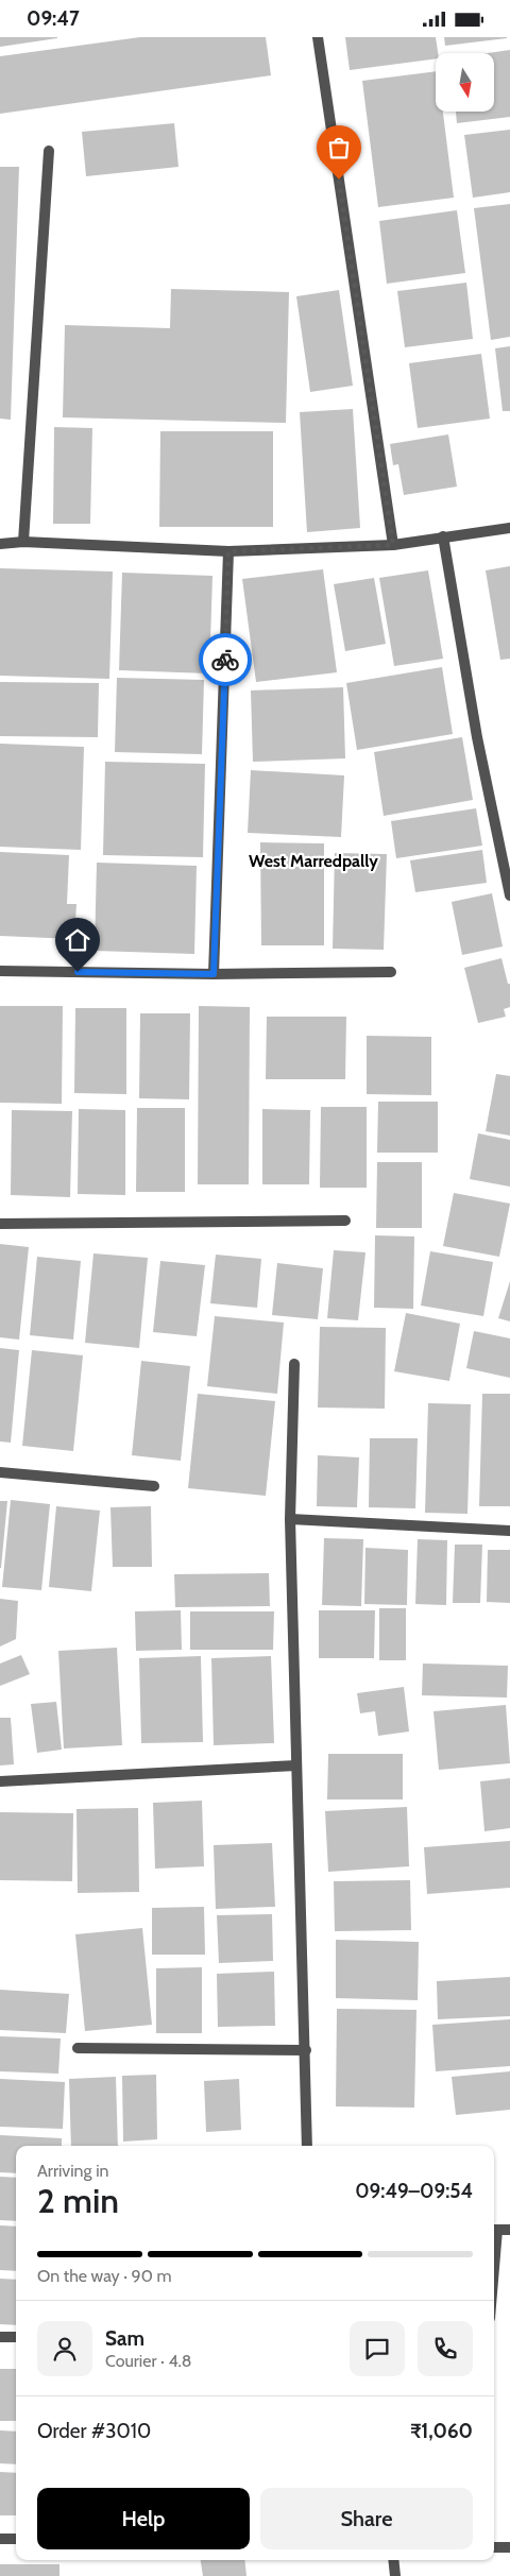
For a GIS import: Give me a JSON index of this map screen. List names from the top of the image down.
{
  "districts": ["West Marredpally"],
  "north": "bottom",
  "page": {
    "status": "09:47",
    "heading": ["2 min", "Arriving in", "09:49–09:54"],
    "panel": [
      "Sam",
      "Courier · 4.8",
      "Order #3010",
      "₹1,060"
    ],
    "bar": "On the way · 90 m",
    "buttons": ["Help", "Share"]
  }
}
